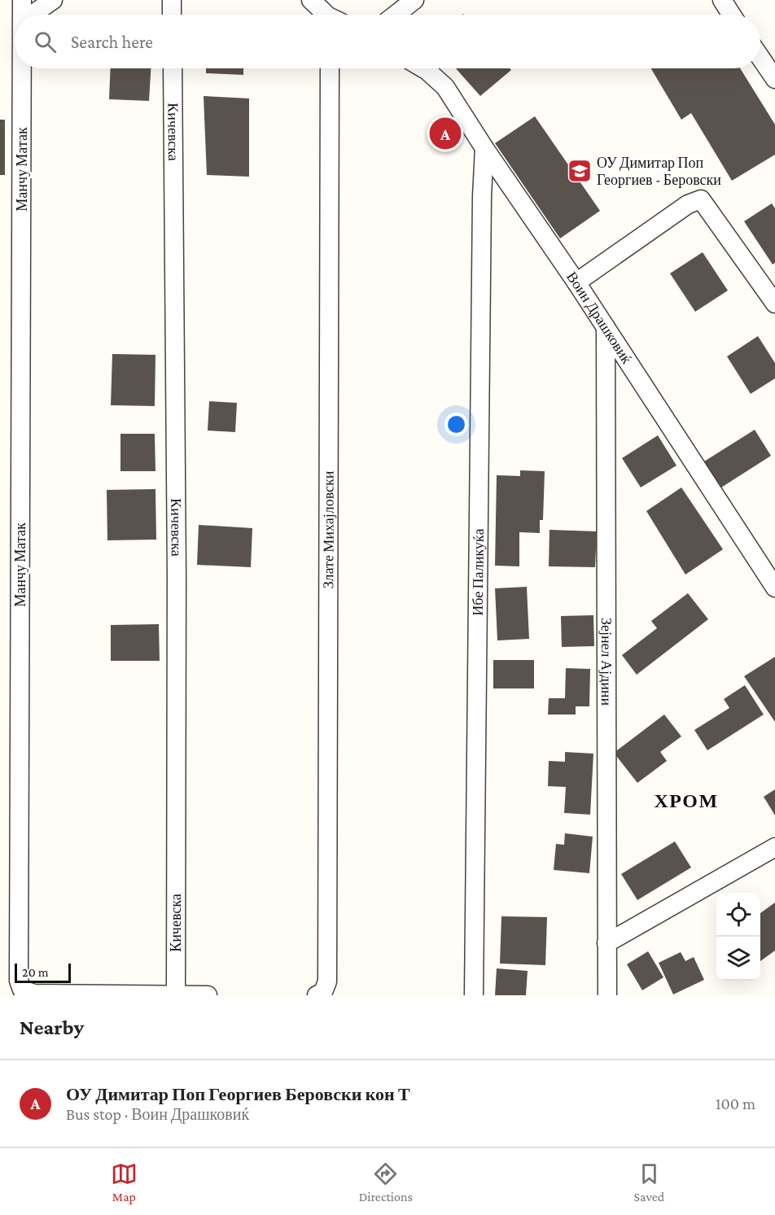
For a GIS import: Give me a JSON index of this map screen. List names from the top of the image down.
{
  "streets": {
    "street": [
      "Кичевска",
      "Манчу Матак",
      "Воин Драшковиќ",
      "Злате Михајловски",
      "Ибе Паликуќа",
      "Зејнел Ајдини"
    ]
  },
  "crossings": [
    ["Кичевска", "Манчу Матак"],
    ["Воин Драшковиќ", "Ибе Паликуќа"],
    ["Воин Драшковиќ", "Зејнел Ајдини"]
  ],
  "districts": ["ХРОМ"],
  "places": {
    "school or university": ["ОУ Димитар Поп Георгиев - Беровски"]
  },
  "scale_bar": "20 m",
  "page": {
    "search": "Search here",
    "pins": "A",
    "scale": "20 m",
    "heading": "Nearby",
    "list": [
      {
        "mark": "A",
        "name": "ОУ Димитар Поп Георгиев Беровски кон Т",
        "note": "Bus stop · Воин Драшковиќ",
        "value": "100 m"
      }
    ],
    "nav": ["Map", "Directions", "Saved"]
  }
}
